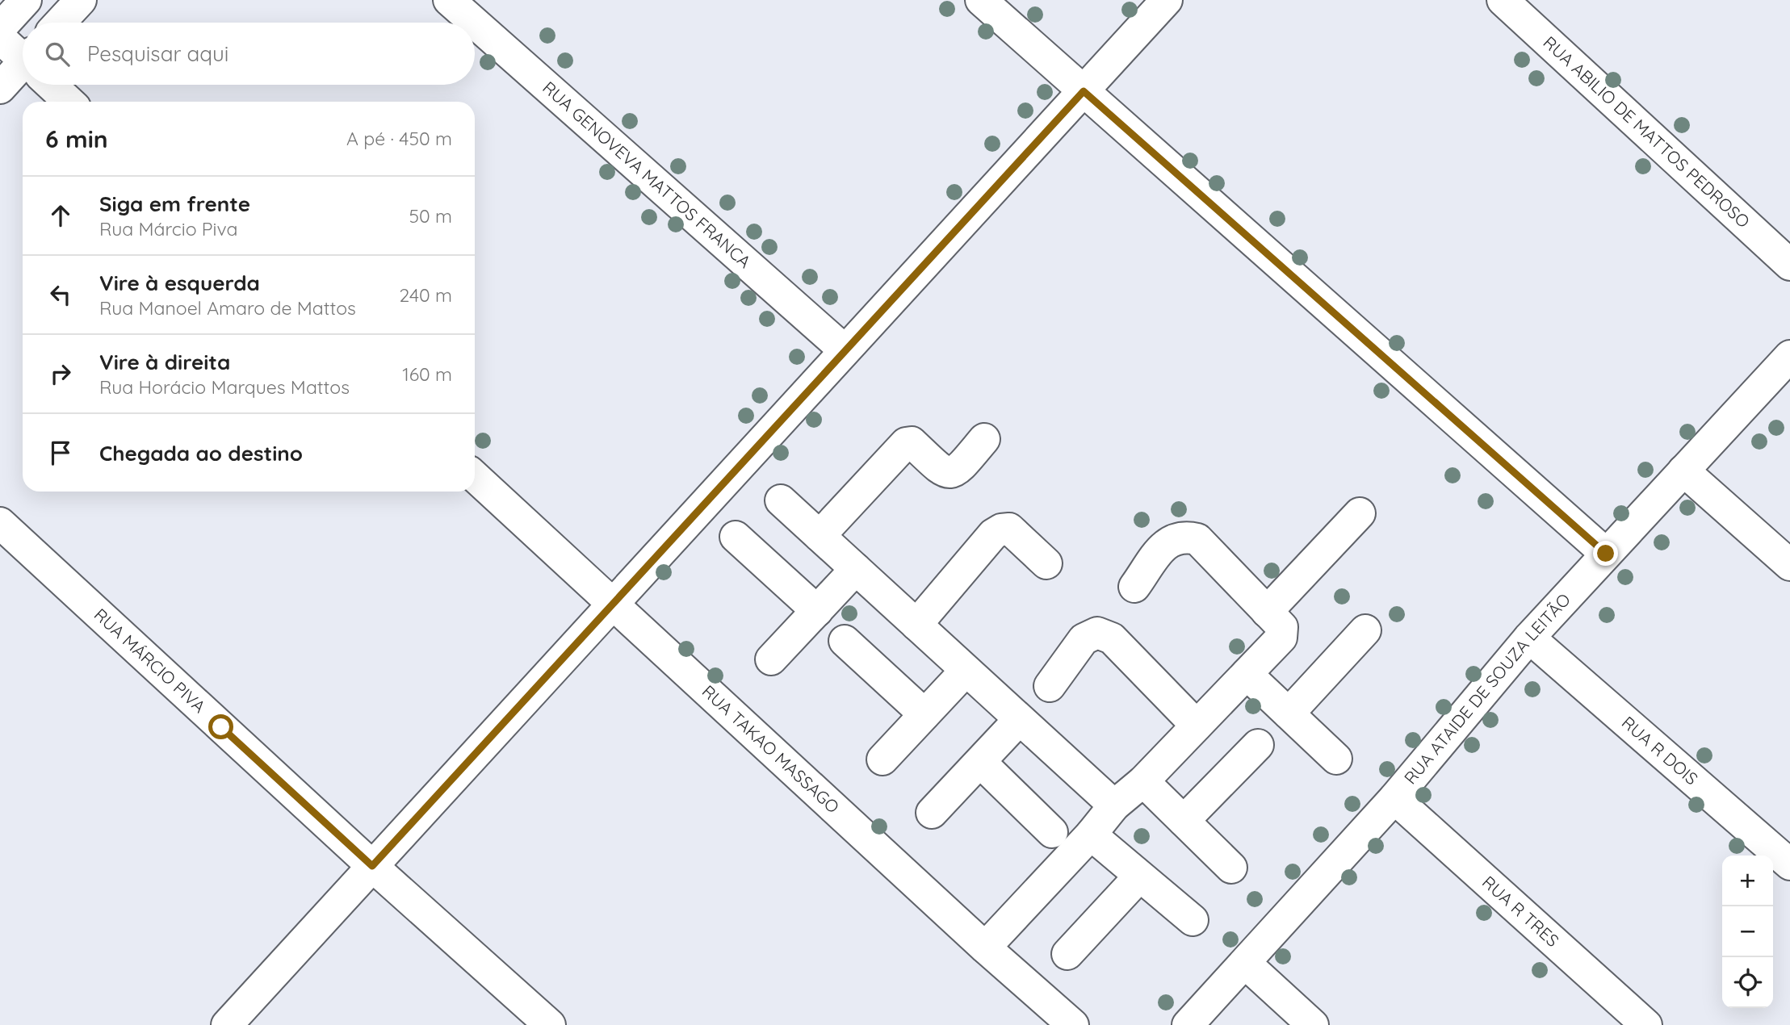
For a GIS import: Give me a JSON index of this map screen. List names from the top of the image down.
{
  "streets": {
    "street": [
      "RUA ABILIO DE MATTOS PEDROSO",
      "RUA GENOVEVA MATTOS FRANCA",
      "RUA MÁRCIO PIVA",
      "RUA ATAIDE DE SOUZA LEITÃO",
      "RUA TAKAO MASSAGO",
      "RUA R DOIS",
      "RUA R TRES"
    ]
  },
  "crossings": [
    ["RUA ATAIDE DE SOUZA LEITÃO", "RUA R DOIS"],
    ["RUA ATAIDE DE SOUZA LEITÃO", "RUA R TRES"]
  ],
  "page": {
    "search": "Pesquisar aqui",
    "heading": ["6 min", "A pé · 450 m"],
    "list": [
      ["Siga em frente", "Rua Márcio Piva", "50 m"],
      ["Vire à esquerda", "Rua Manoel Amaro de Mattos", "240 m"],
      ["Vire à direita", "Rua Horácio Marques Mattos", "160 m"],
      "Chegada ao destino"
    ],
    "map_buttons": ["+", "−"]
  }
}
